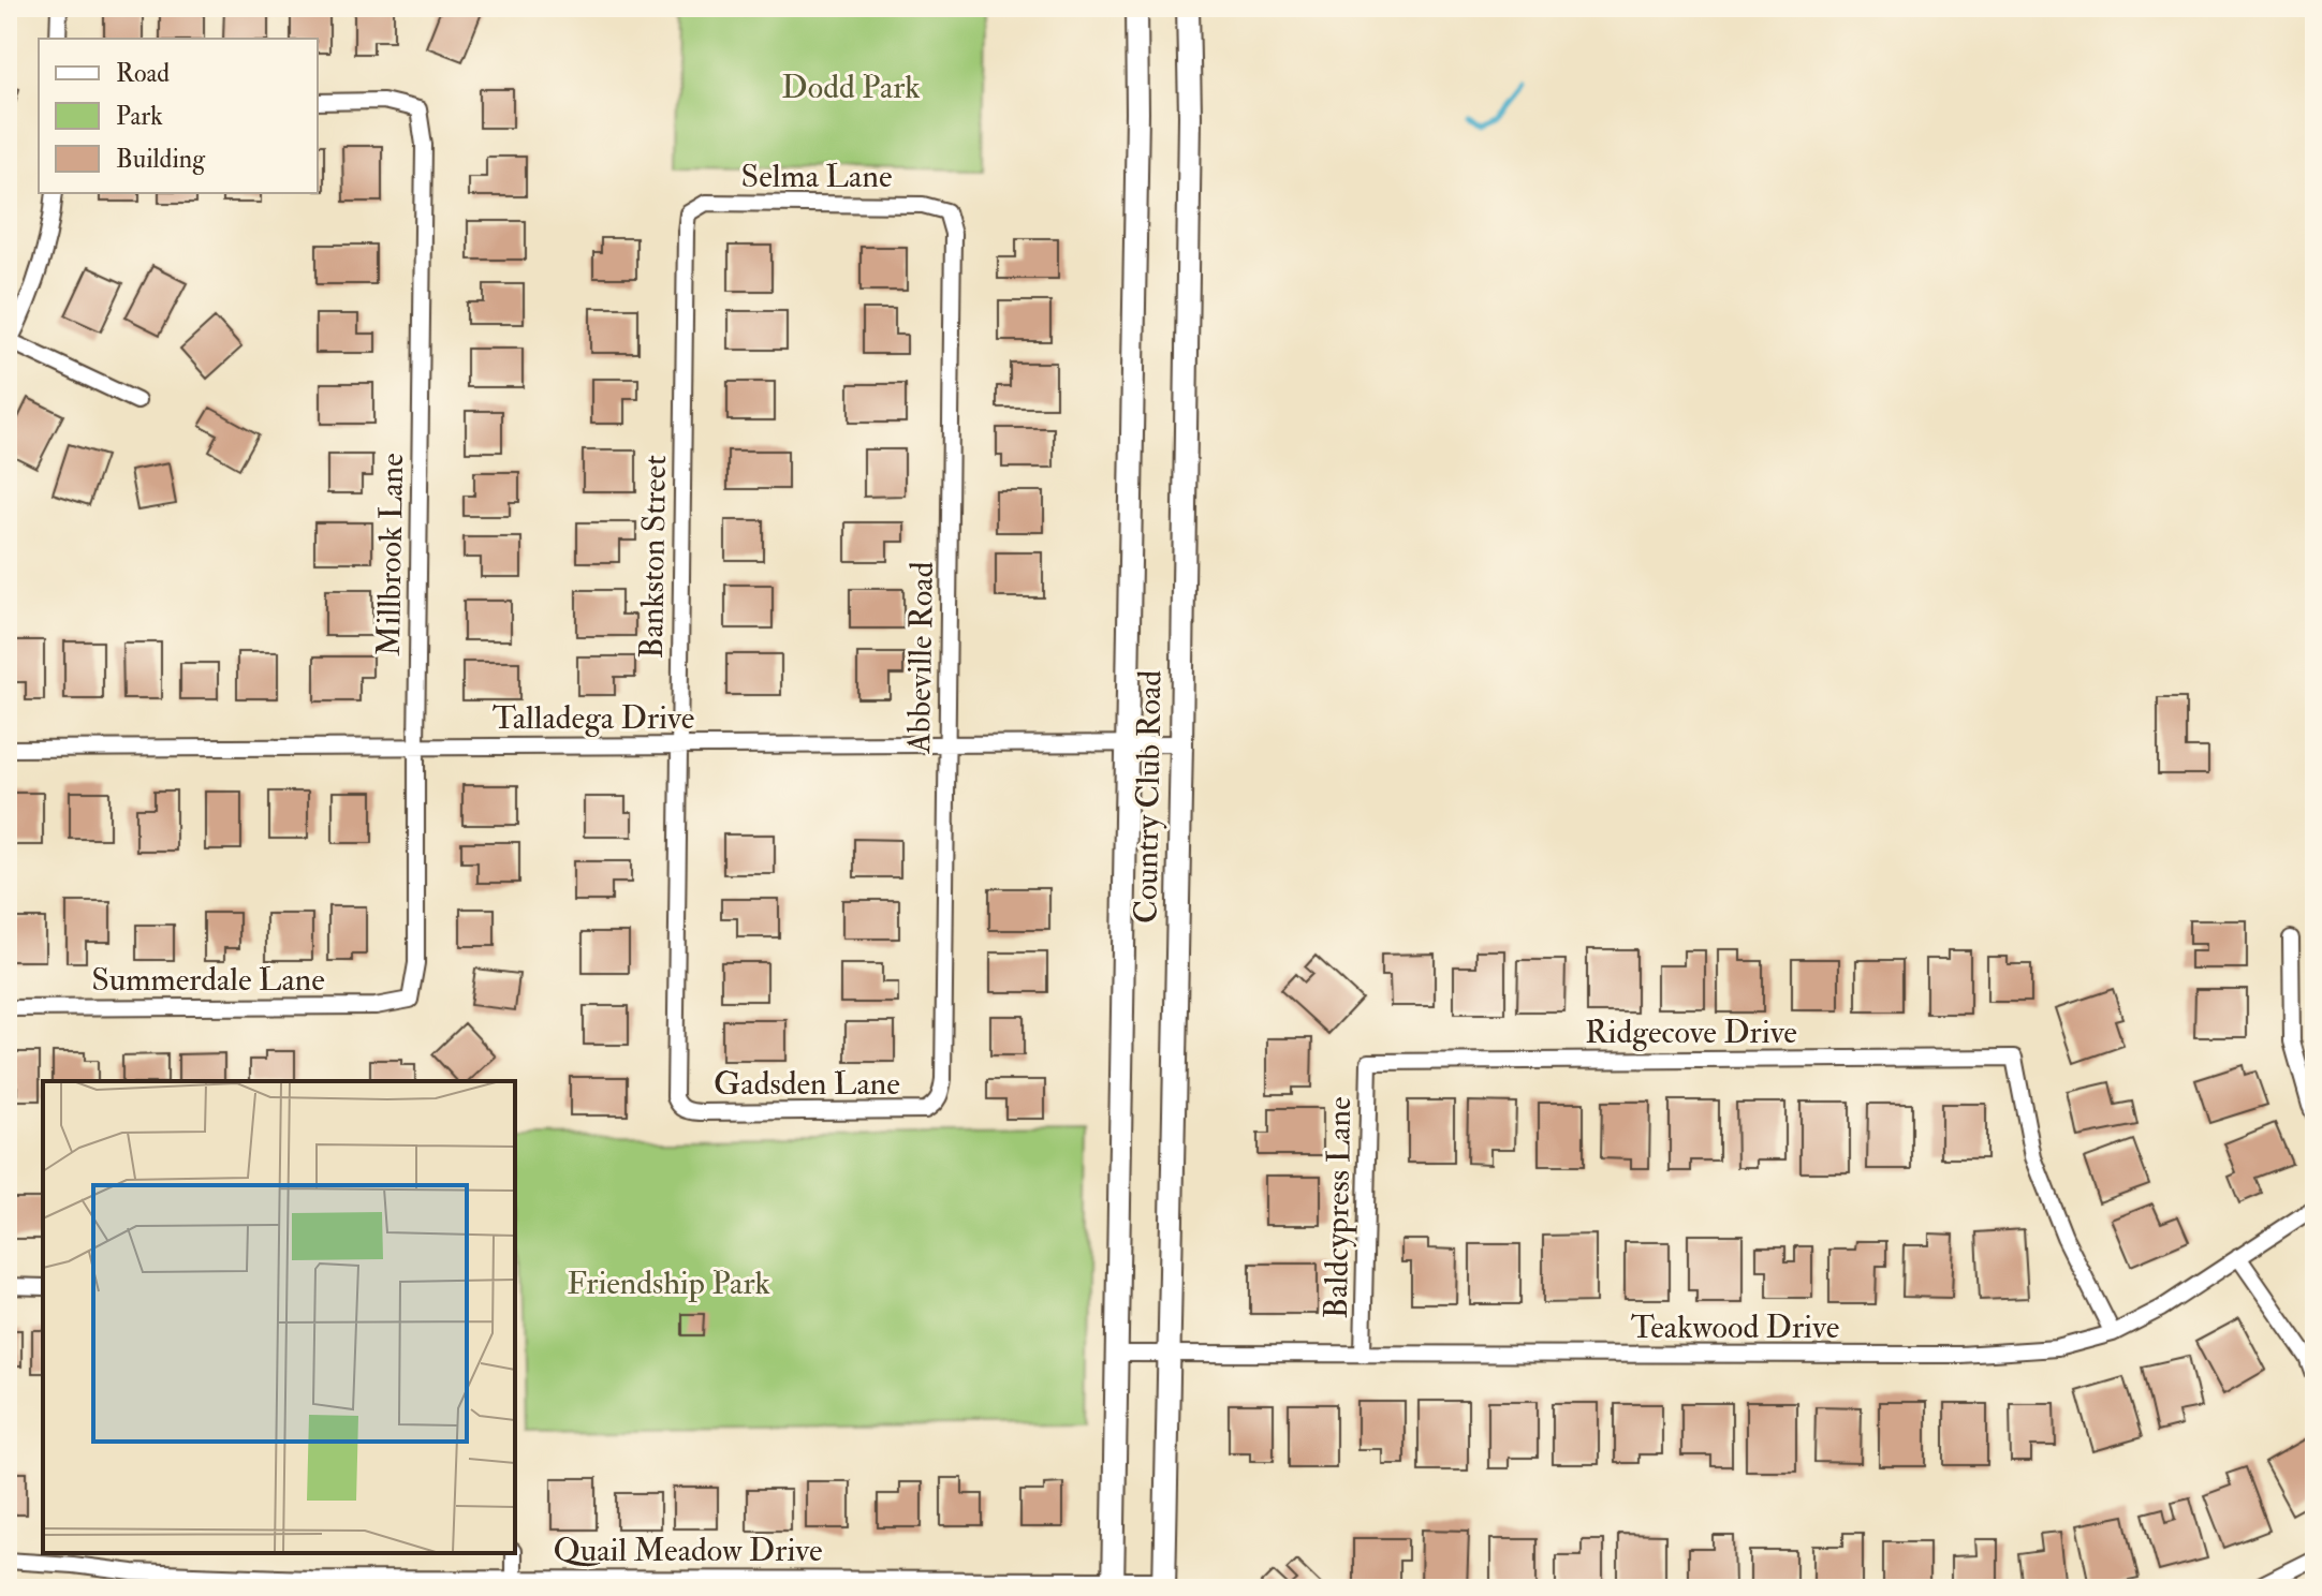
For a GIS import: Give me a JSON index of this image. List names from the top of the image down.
{
  "streets": {
    "main road": ["Country Club Road"],
    "street": [
      "Selma Lane",
      "Millbrook Lane",
      "Bankston Street",
      "Abbeville Road",
      "Talladega Drive",
      "Summerdale Lane",
      "Ridgecove Drive",
      "Gadsden Lane",
      "Baldcypress Lane",
      "Teakwood Drive",
      "Quail Meadow Drive"
    ]
  },
  "crossings": [
    ["Selma Lane", "Bankston Street"],
    ["Selma Lane", "Abbeville Road"],
    ["Millbrook Lane", "Talladega Drive"],
    ["Millbrook Lane", "Summerdale Lane"],
    ["Bankston Street", "Talladega Drive"],
    ["Bankston Street", "Gadsden Lane"],
    ["Abbeville Road", "Talladega Drive"],
    ["Abbeville Road", "Gadsden Lane"],
    ["Talladega Drive", "Country Club Road"],
    ["Country Club Road", "Teakwood Drive"],
    ["Country Club Road", "Quail Meadow Drive"],
    ["Ridgecove Drive", "Baldcypress Lane"],
    ["Ridgecove Drive", "Teakwood Drive"],
    ["Baldcypress Lane", "Teakwood Drive"]
  ],
  "parks": ["Dodd Park", "Friendship Park"],
  "legend": ["Road", "Park", "Building"]
}
